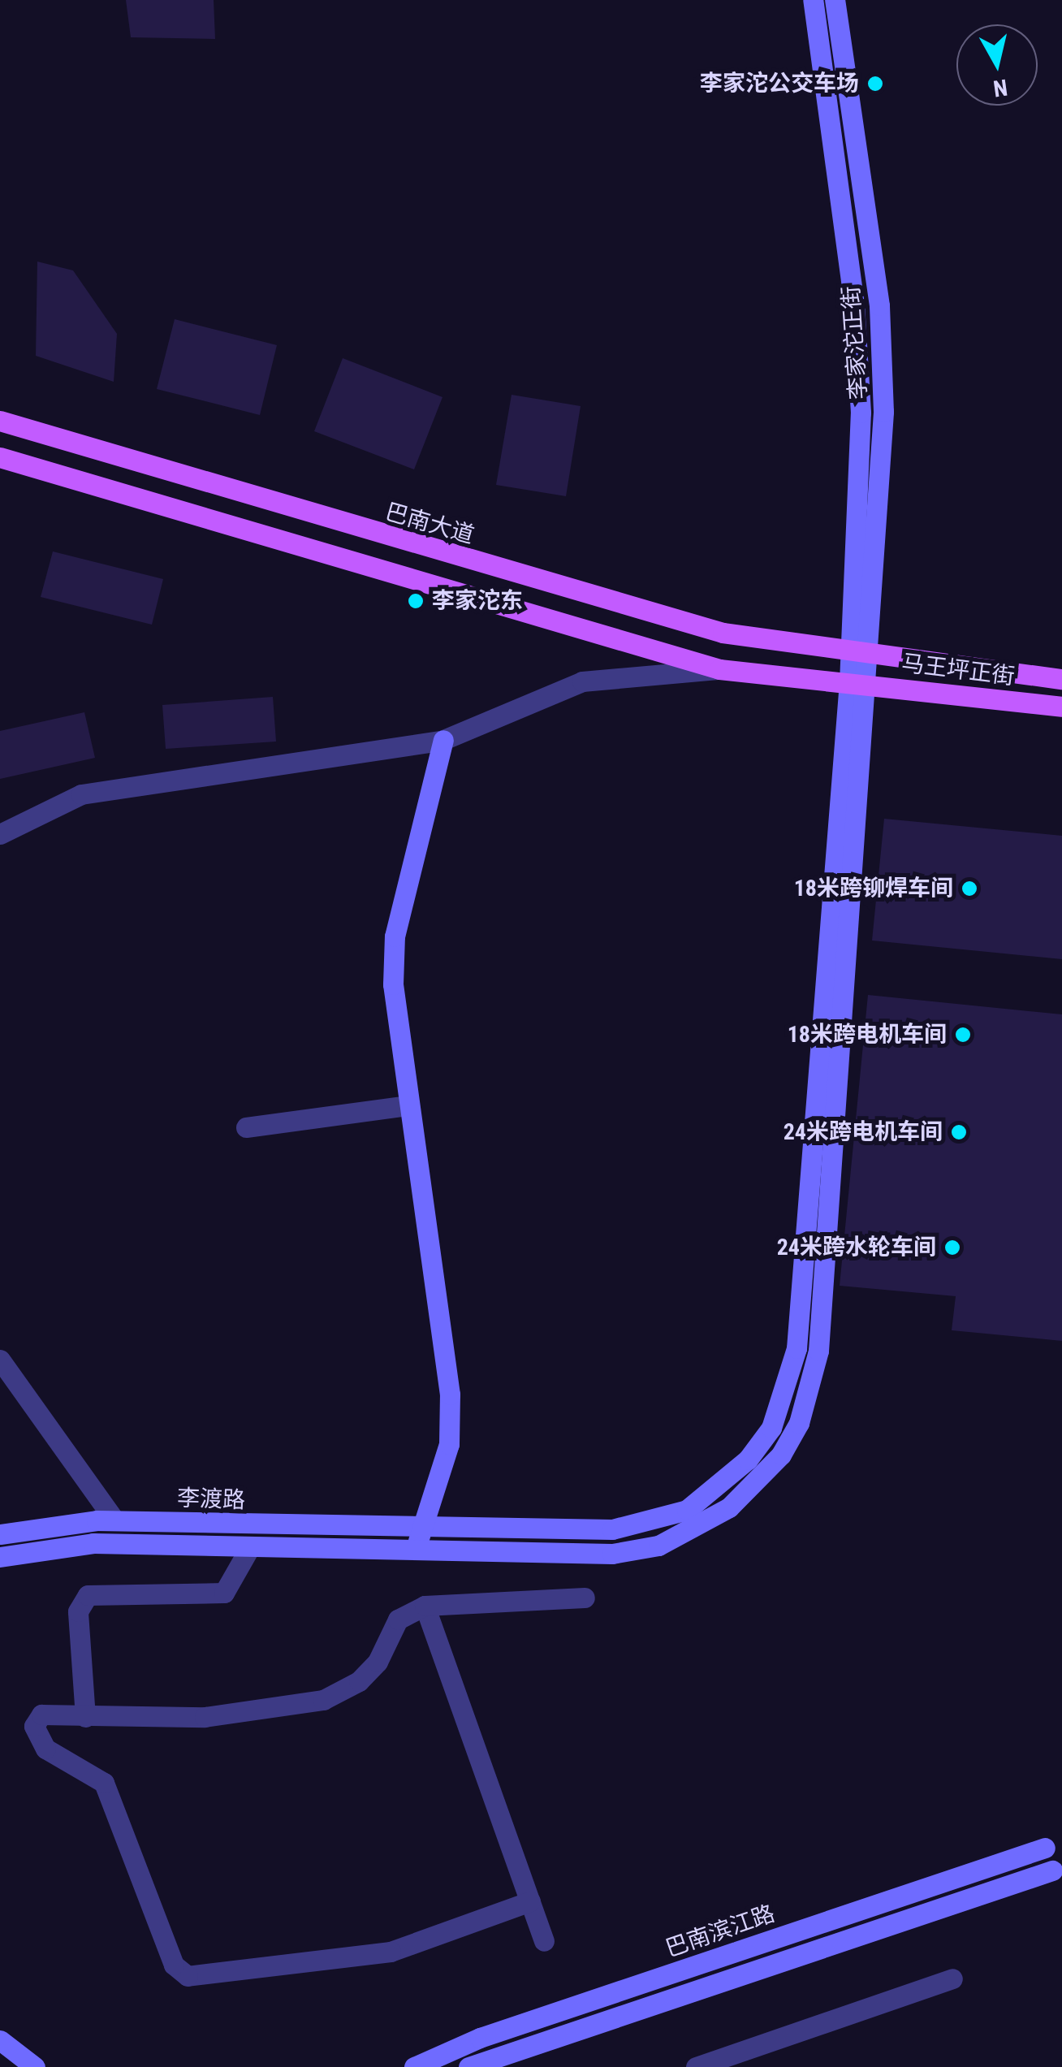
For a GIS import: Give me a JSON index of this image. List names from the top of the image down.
{
  "streets": {
    "main road": [
      "李家沱正街",
      "巴南大道",
      "马王坪正街",
      "李渡路",
      "巴南滨江路"
    ]
  },
  "crossings": [
    ["李家沱正街", "巴南大道"],
    ["李家沱正街", "马王坪正街"],
    ["李家沱正街", "李渡路"],
    ["巴南大道", "马王坪正街"],
    ["马王坪正街", "李渡路"]
  ],
  "places": [
    "李家沱公交车场",
    "李家沱东",
    "18米跨铆焊车间",
    "18米跨电机车间",
    "24米跨电机车间",
    "24米跨水轮车间"
  ],
  "north": "bottom"
}
